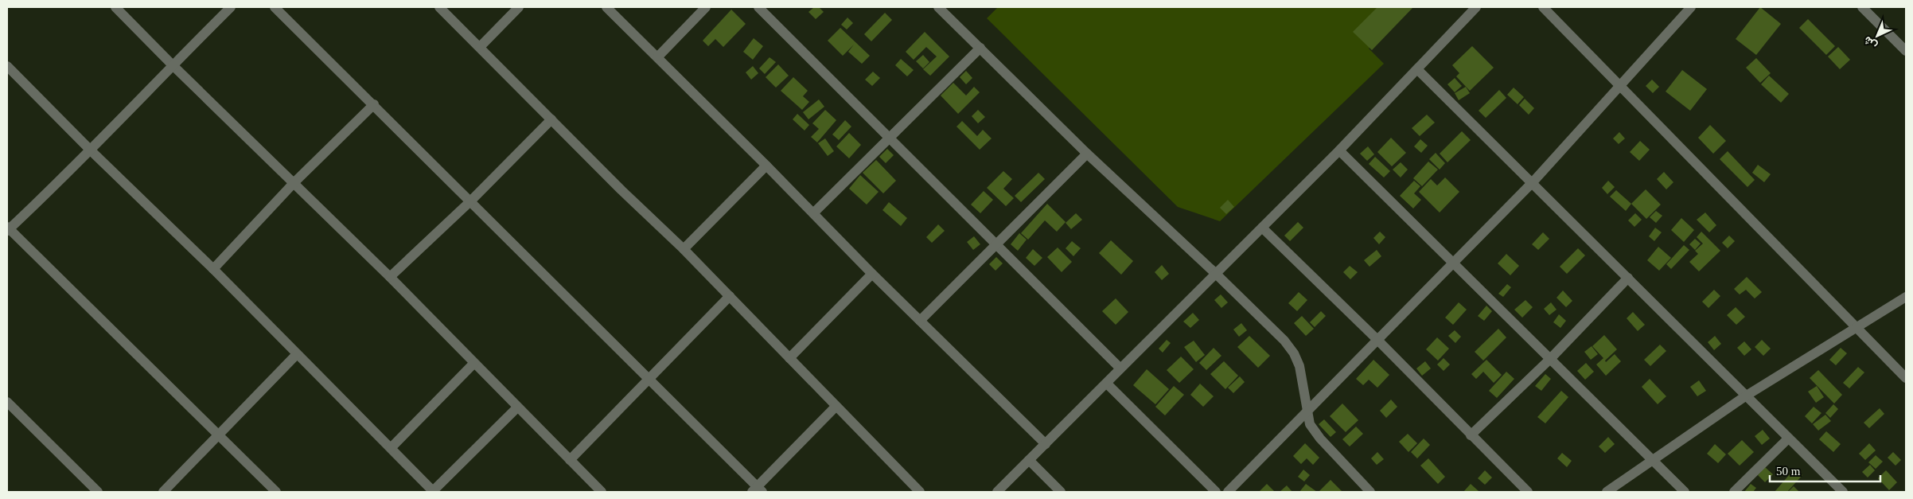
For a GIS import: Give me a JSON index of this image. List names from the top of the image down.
{
  "scale_bar": "50 m",
  "north": "bottom left"
}
